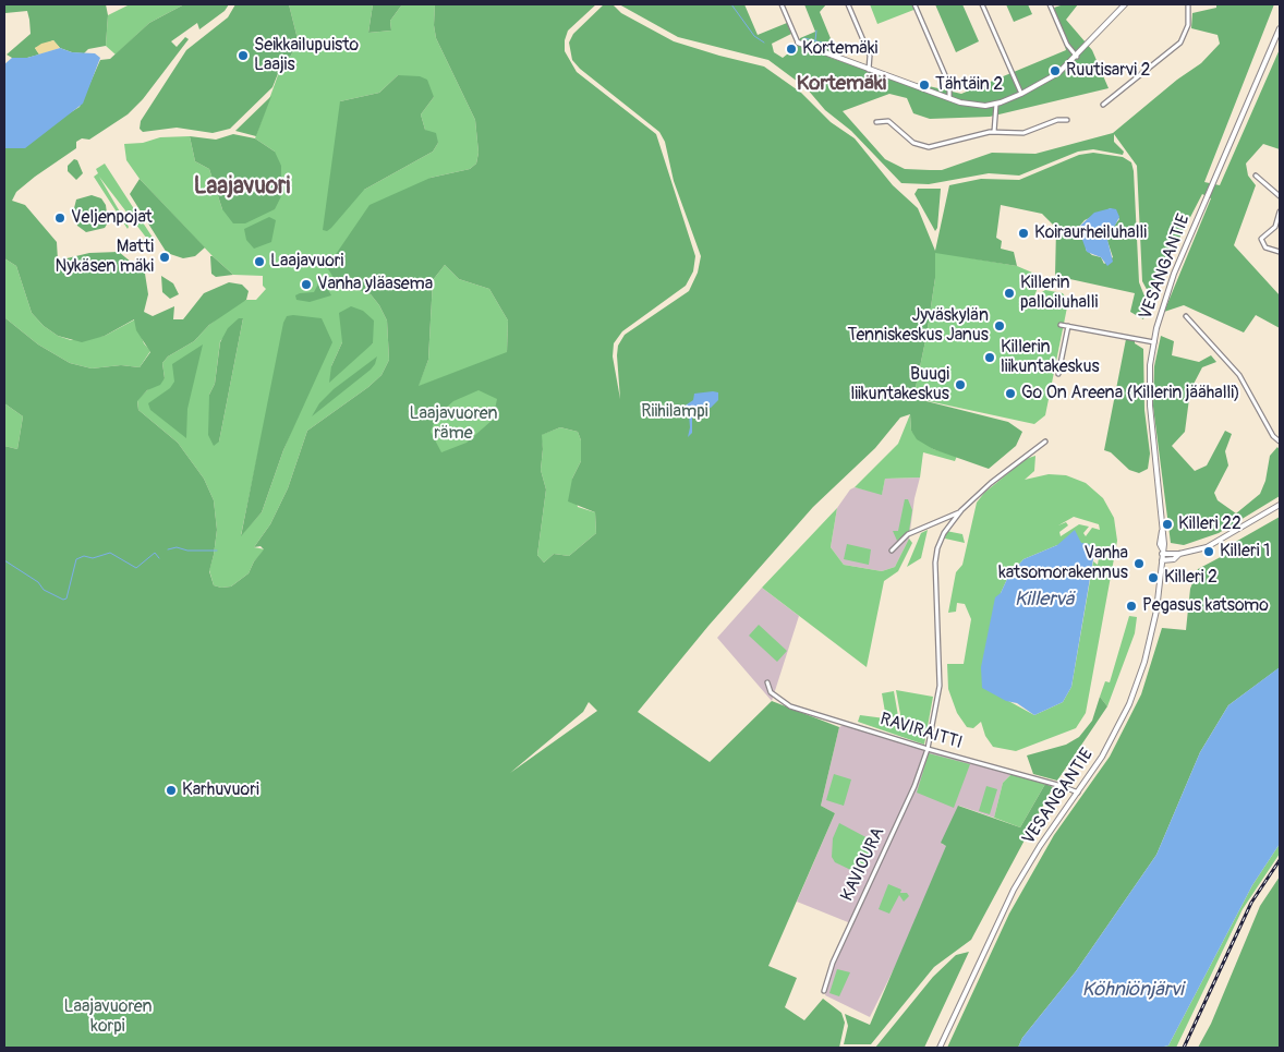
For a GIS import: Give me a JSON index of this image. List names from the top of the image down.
{
  "streets": {
    "street": ["VESANGANTIE", "RAVIRAITTI", "KAVIOURA"]
  },
  "crossings": [
    ["VESANGANTIE", "RAVIRAITTI"],
    ["RAVIRAITTI", "KAVIOURA"]
  ],
  "districts": ["Kortemäki", "Laajavuori"],
  "water": ["Killervä", "Köhniönjärvi"],
  "parks": ["Riihilampi", "Laajavuoren räme", "Laajavuoren korpi"],
  "places": [
    "Kortemäki",
    "Seikkailupuisto Laajis",
    "Ruutisarvi 2",
    "Tähtäin 2",
    "Veljenpojat",
    "Koiraurheiluhalli",
    "Matti Nykäsen mäki",
    "Laajavuori",
    "Vanha yläasema",
    "Killerin palloiluhalli",
    "Jyväskylän Tenniskeskus Janus",
    "Killerin liikuntakeskus",
    "Buugi liikuntakeskus",
    "Go On Areena (Killerin jäähalli)",
    "Killeri 22",
    "Killeri 1",
    "Vanha katsomorakennus",
    "Killeri 2",
    "Pegasus katsomo",
    "Karhuvuori"
  ]
}
